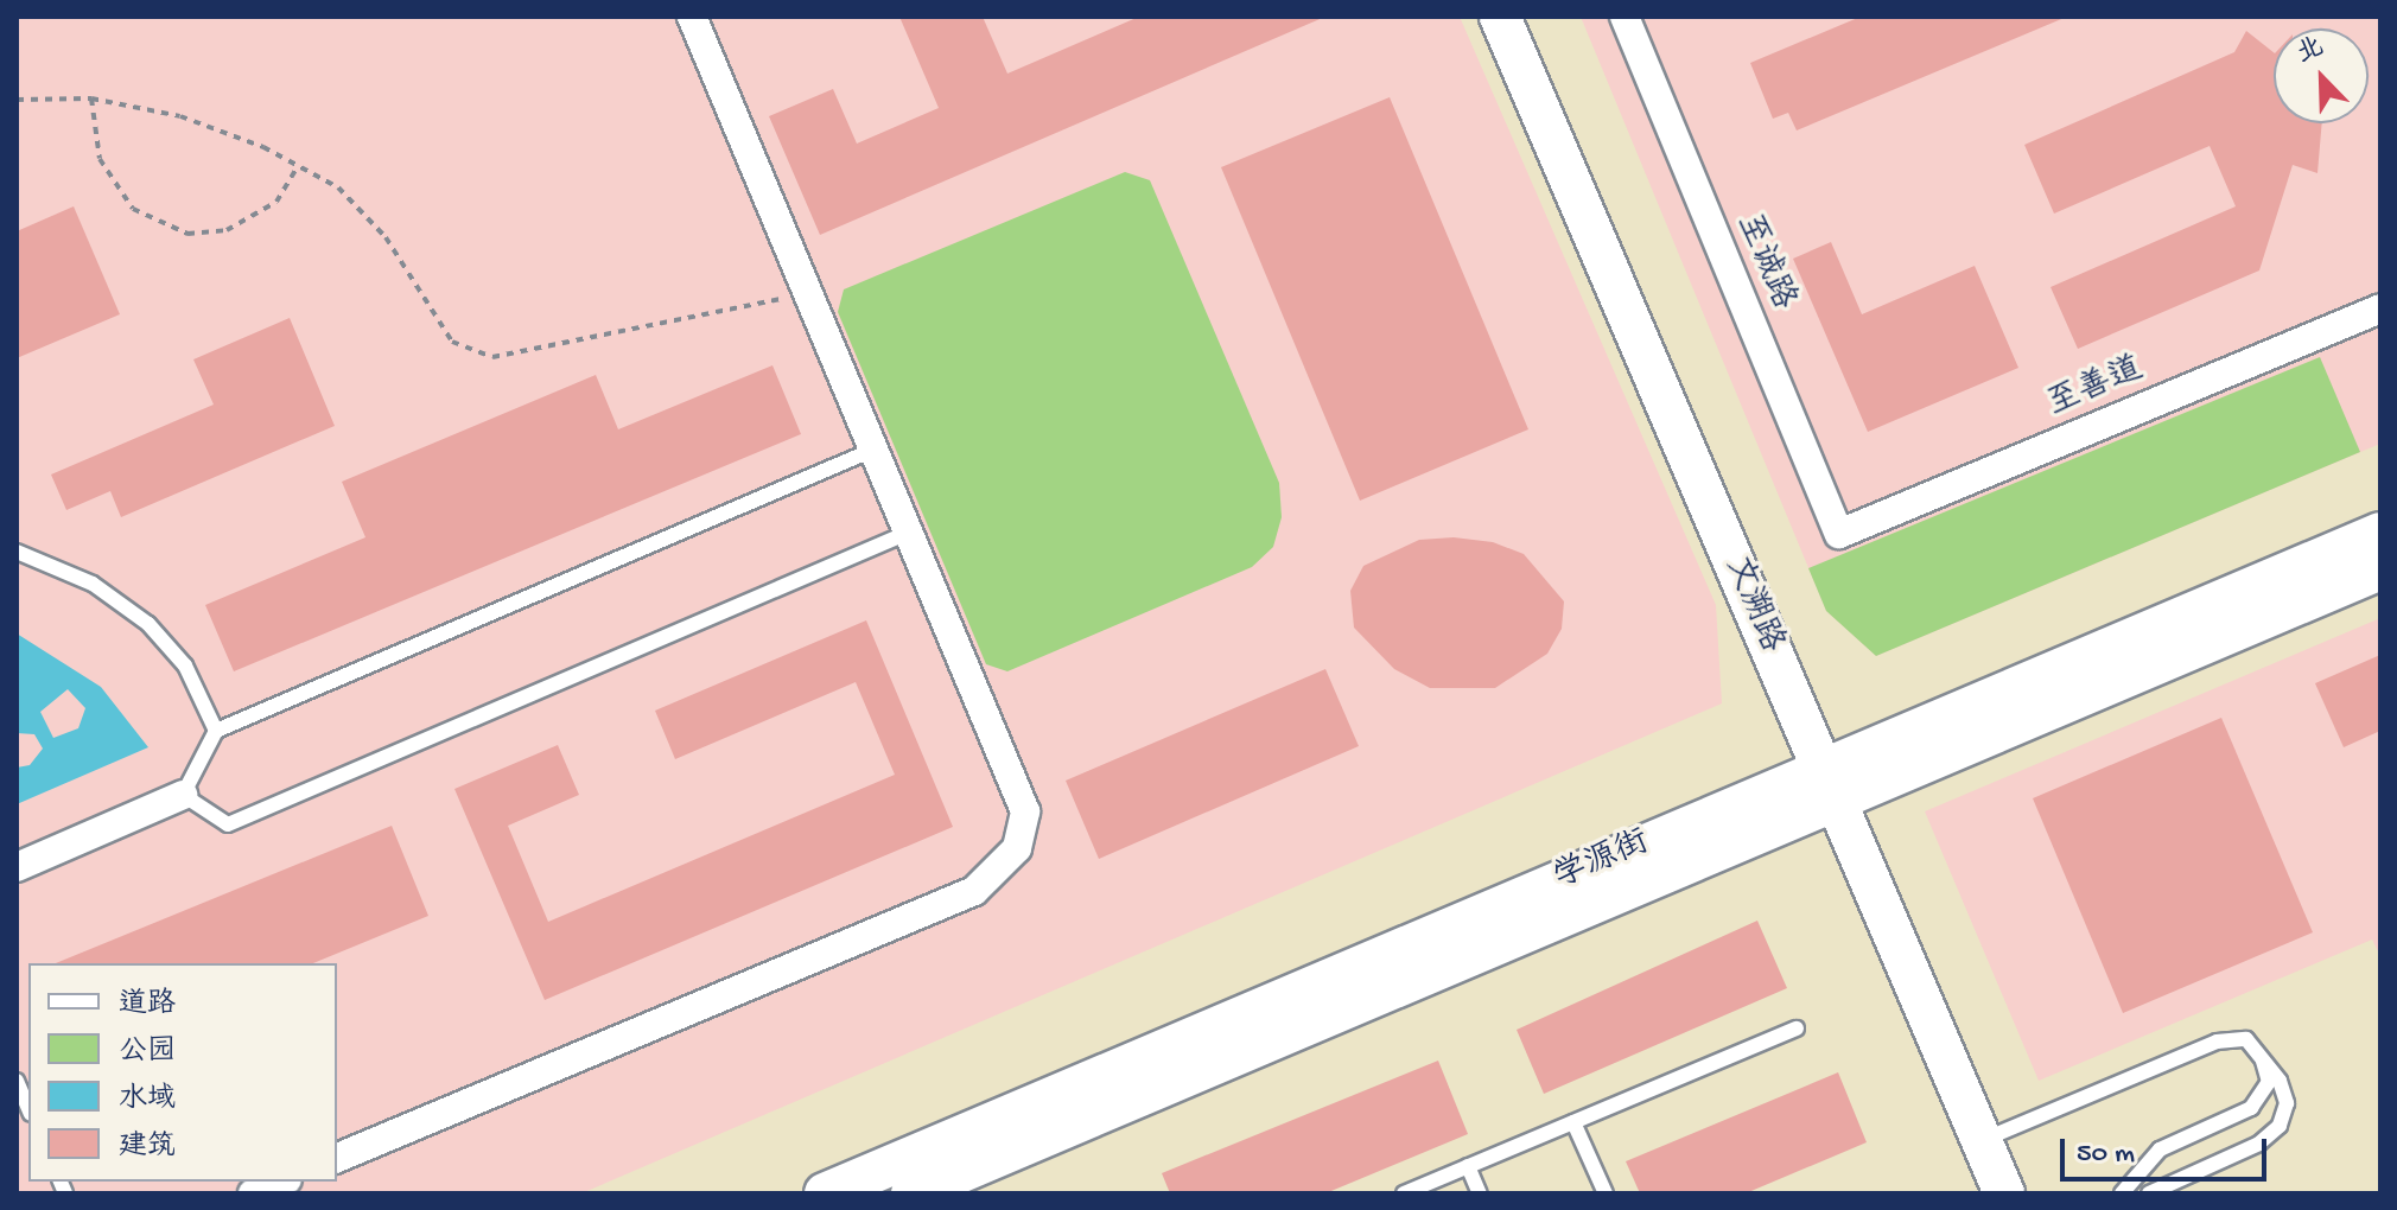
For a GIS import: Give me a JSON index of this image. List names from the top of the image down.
{
  "streets": {
    "main road": ["文溯路", "学源街"],
    "street": ["至诚路", "至善道"]
  },
  "crossings": [
    ["至诚路", "至善道"],
    ["文溯路", "学源街"]
  ],
  "legend": [
    "道路",
    "公园",
    "水域",
    "建筑"
  ],
  "scale_bar": "50 m",
  "north": "top left"
}
